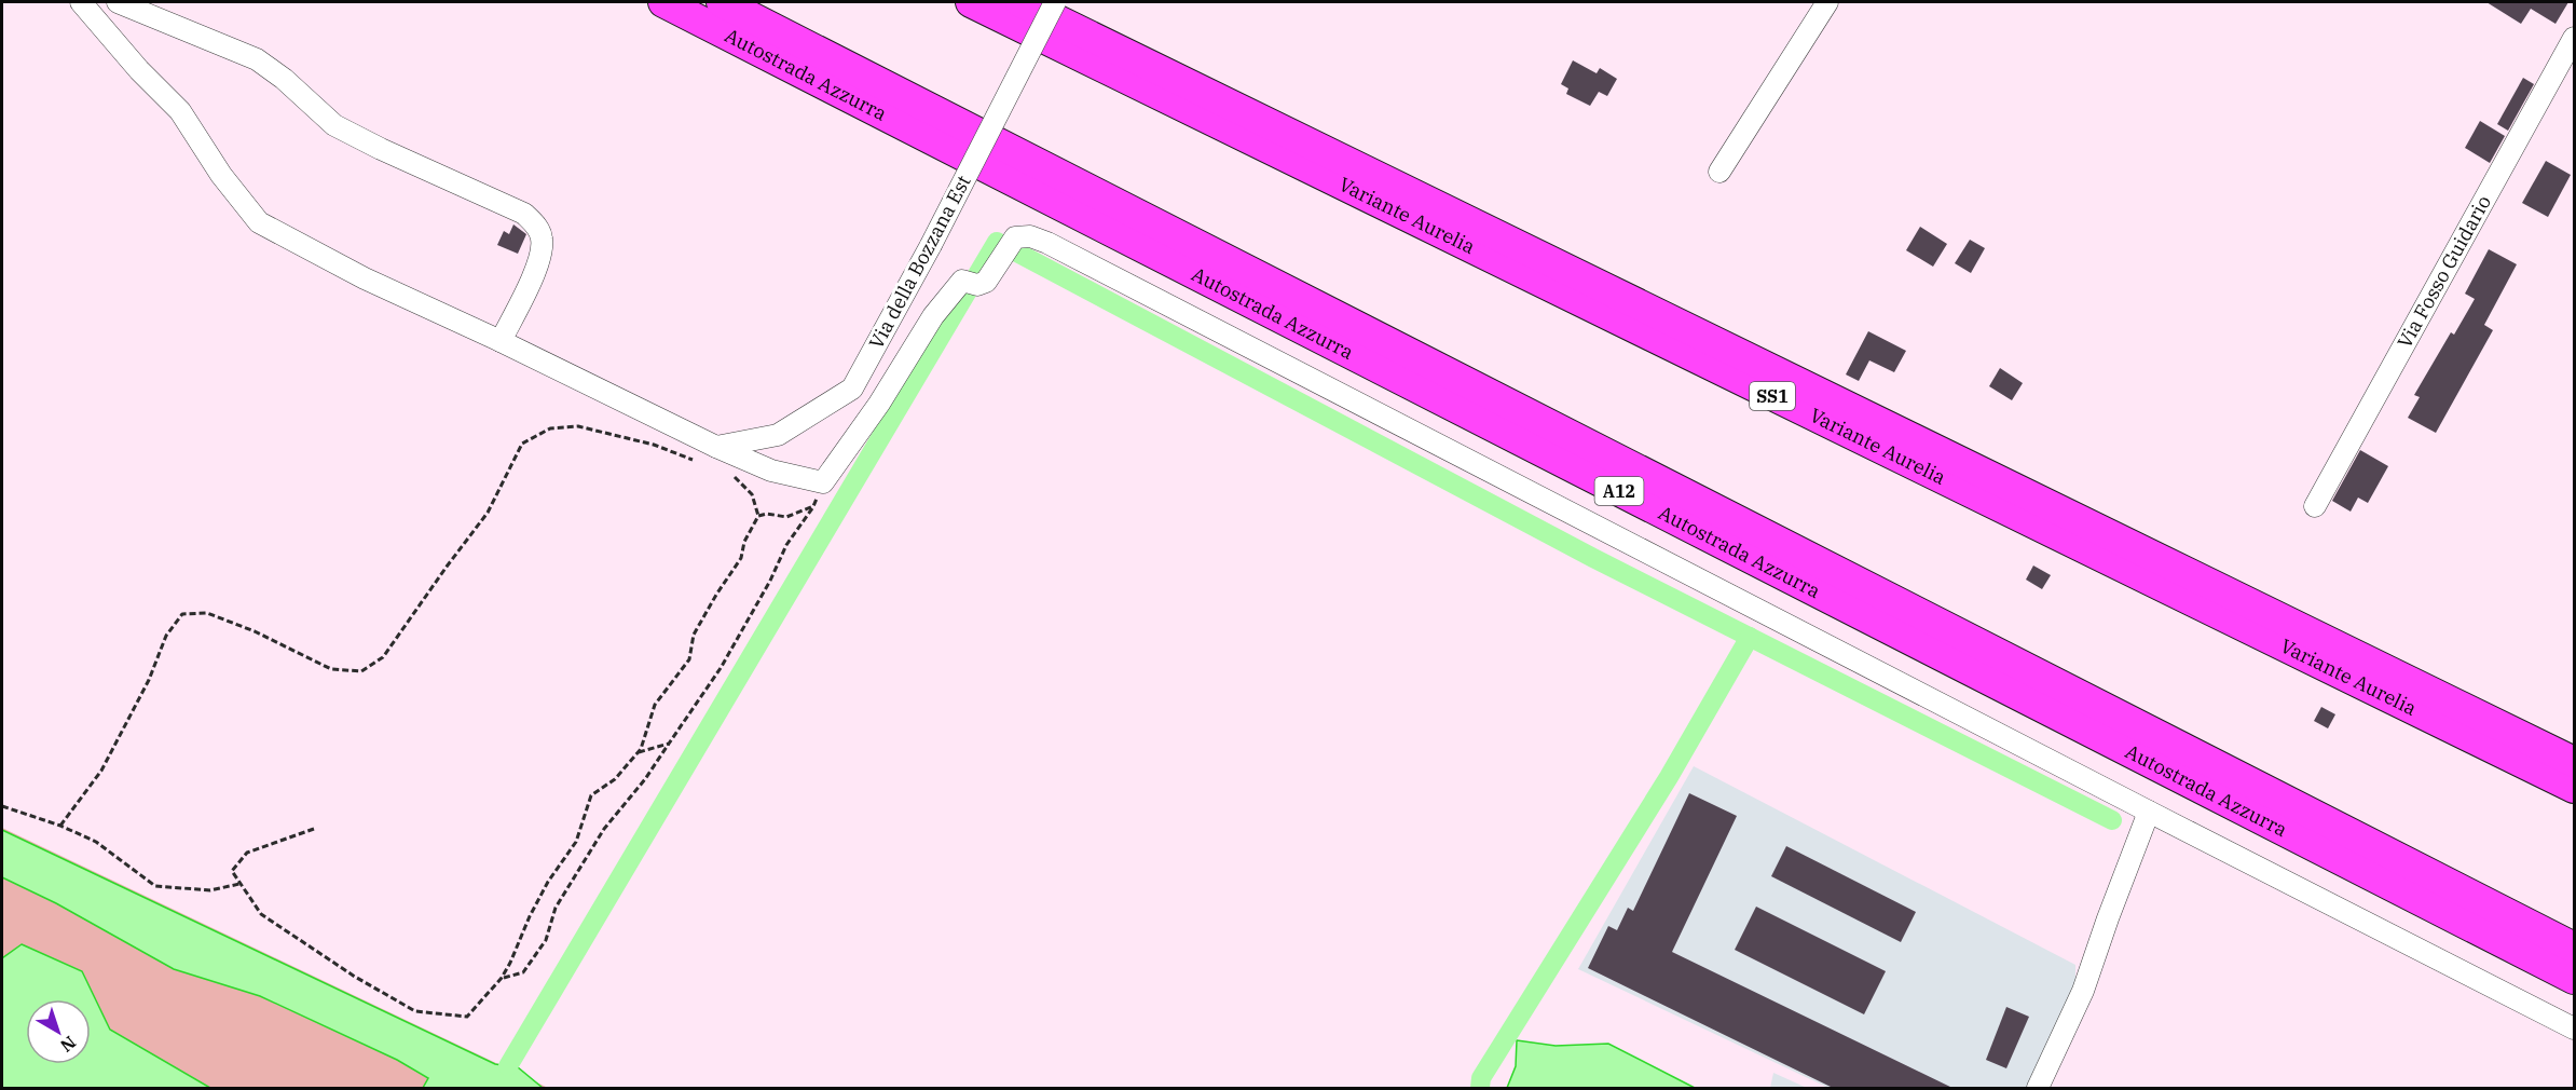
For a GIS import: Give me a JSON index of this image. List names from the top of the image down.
{
  "streets": {
    "highway": [
      "Autostrada Azzurra",
      "Variante Aurelia",
      "SS1",
      "A12"
    ],
    "street": ["Via della Bozzana Est", "Via Fosso Guidario"]
  },
  "north": "bottom right"
}
